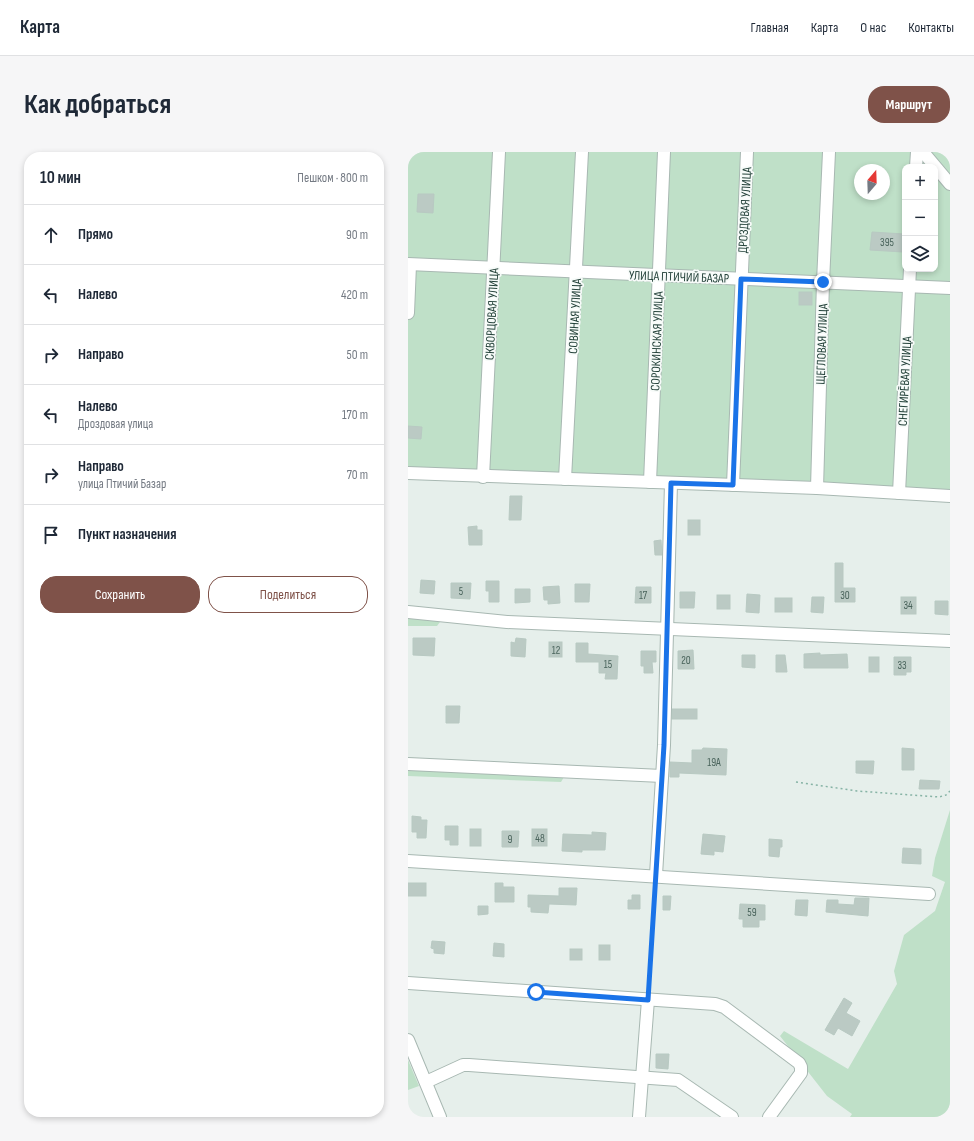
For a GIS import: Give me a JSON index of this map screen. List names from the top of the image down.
{
  "streets": {
    "street": [
      "ДРОЗДОВАЯ УЛИЦА",
      "УЛИЦА ПТИЧИЙ БАЗАР",
      "СКВОРЦОВАЯ УЛИЦА",
      "СОВИНАЯ УЛИЦА",
      "СОРОКИНСКАЯ УЛИЦА",
      "ЩЕГЛОВАЯ УЛИЦА",
      "СНЕГИРЁВАЯ УЛИЦА"
    ]
  },
  "crossings": [
    ["ДРОЗДОВАЯ УЛИЦА", "УЛИЦА ПТИЧИЙ БАЗАР"],
    ["УЛИЦА ПТИЧИЙ БАЗАР", "СКВОРЦОВАЯ УЛИЦА"],
    ["УЛИЦА ПТИЧИЙ БАЗАР", "СОВИНАЯ УЛИЦА"],
    ["УЛИЦА ПТИЧИЙ БАЗАР", "СОРОКИНСКАЯ УЛИЦА"],
    ["УЛИЦА ПТИЧИЙ БАЗАР", "ЩЕГЛОВАЯ УЛИЦА"],
    ["УЛИЦА ПТИЧИЙ БАЗАР", "СНЕГИРЁВАЯ УЛИЦА"]
  ],
  "house_numbers": [
    "395",
    "5",
    "17",
    "30",
    "34",
    "12",
    "20",
    "15",
    "33",
    "19А",
    "48",
    "9",
    "59"
  ],
  "north": "top",
  "page": {
    "header": "Карта",
    "nav": [
      "Главная",
      "Карта",
      "О нас",
      "Контакты"
    ],
    "buttons": [
      "Маршрут",
      ["Сохранить", "Поделиться"]
    ],
    "title": "Как добраться",
    "heading": ["10 мин", "Пешком · 800 m"],
    "map_buttons": ["+", "−"],
    "list": [
      ["Прямо", "90 m"],
      ["Налево", "420 m"],
      ["Направо", "50 m"],
      ["Налево", "Дроздовая улица", "170 m"],
      ["Направо", "улица Птичий Базар", "70 m"],
      "Пункт назначения"
    ]
  }
}
